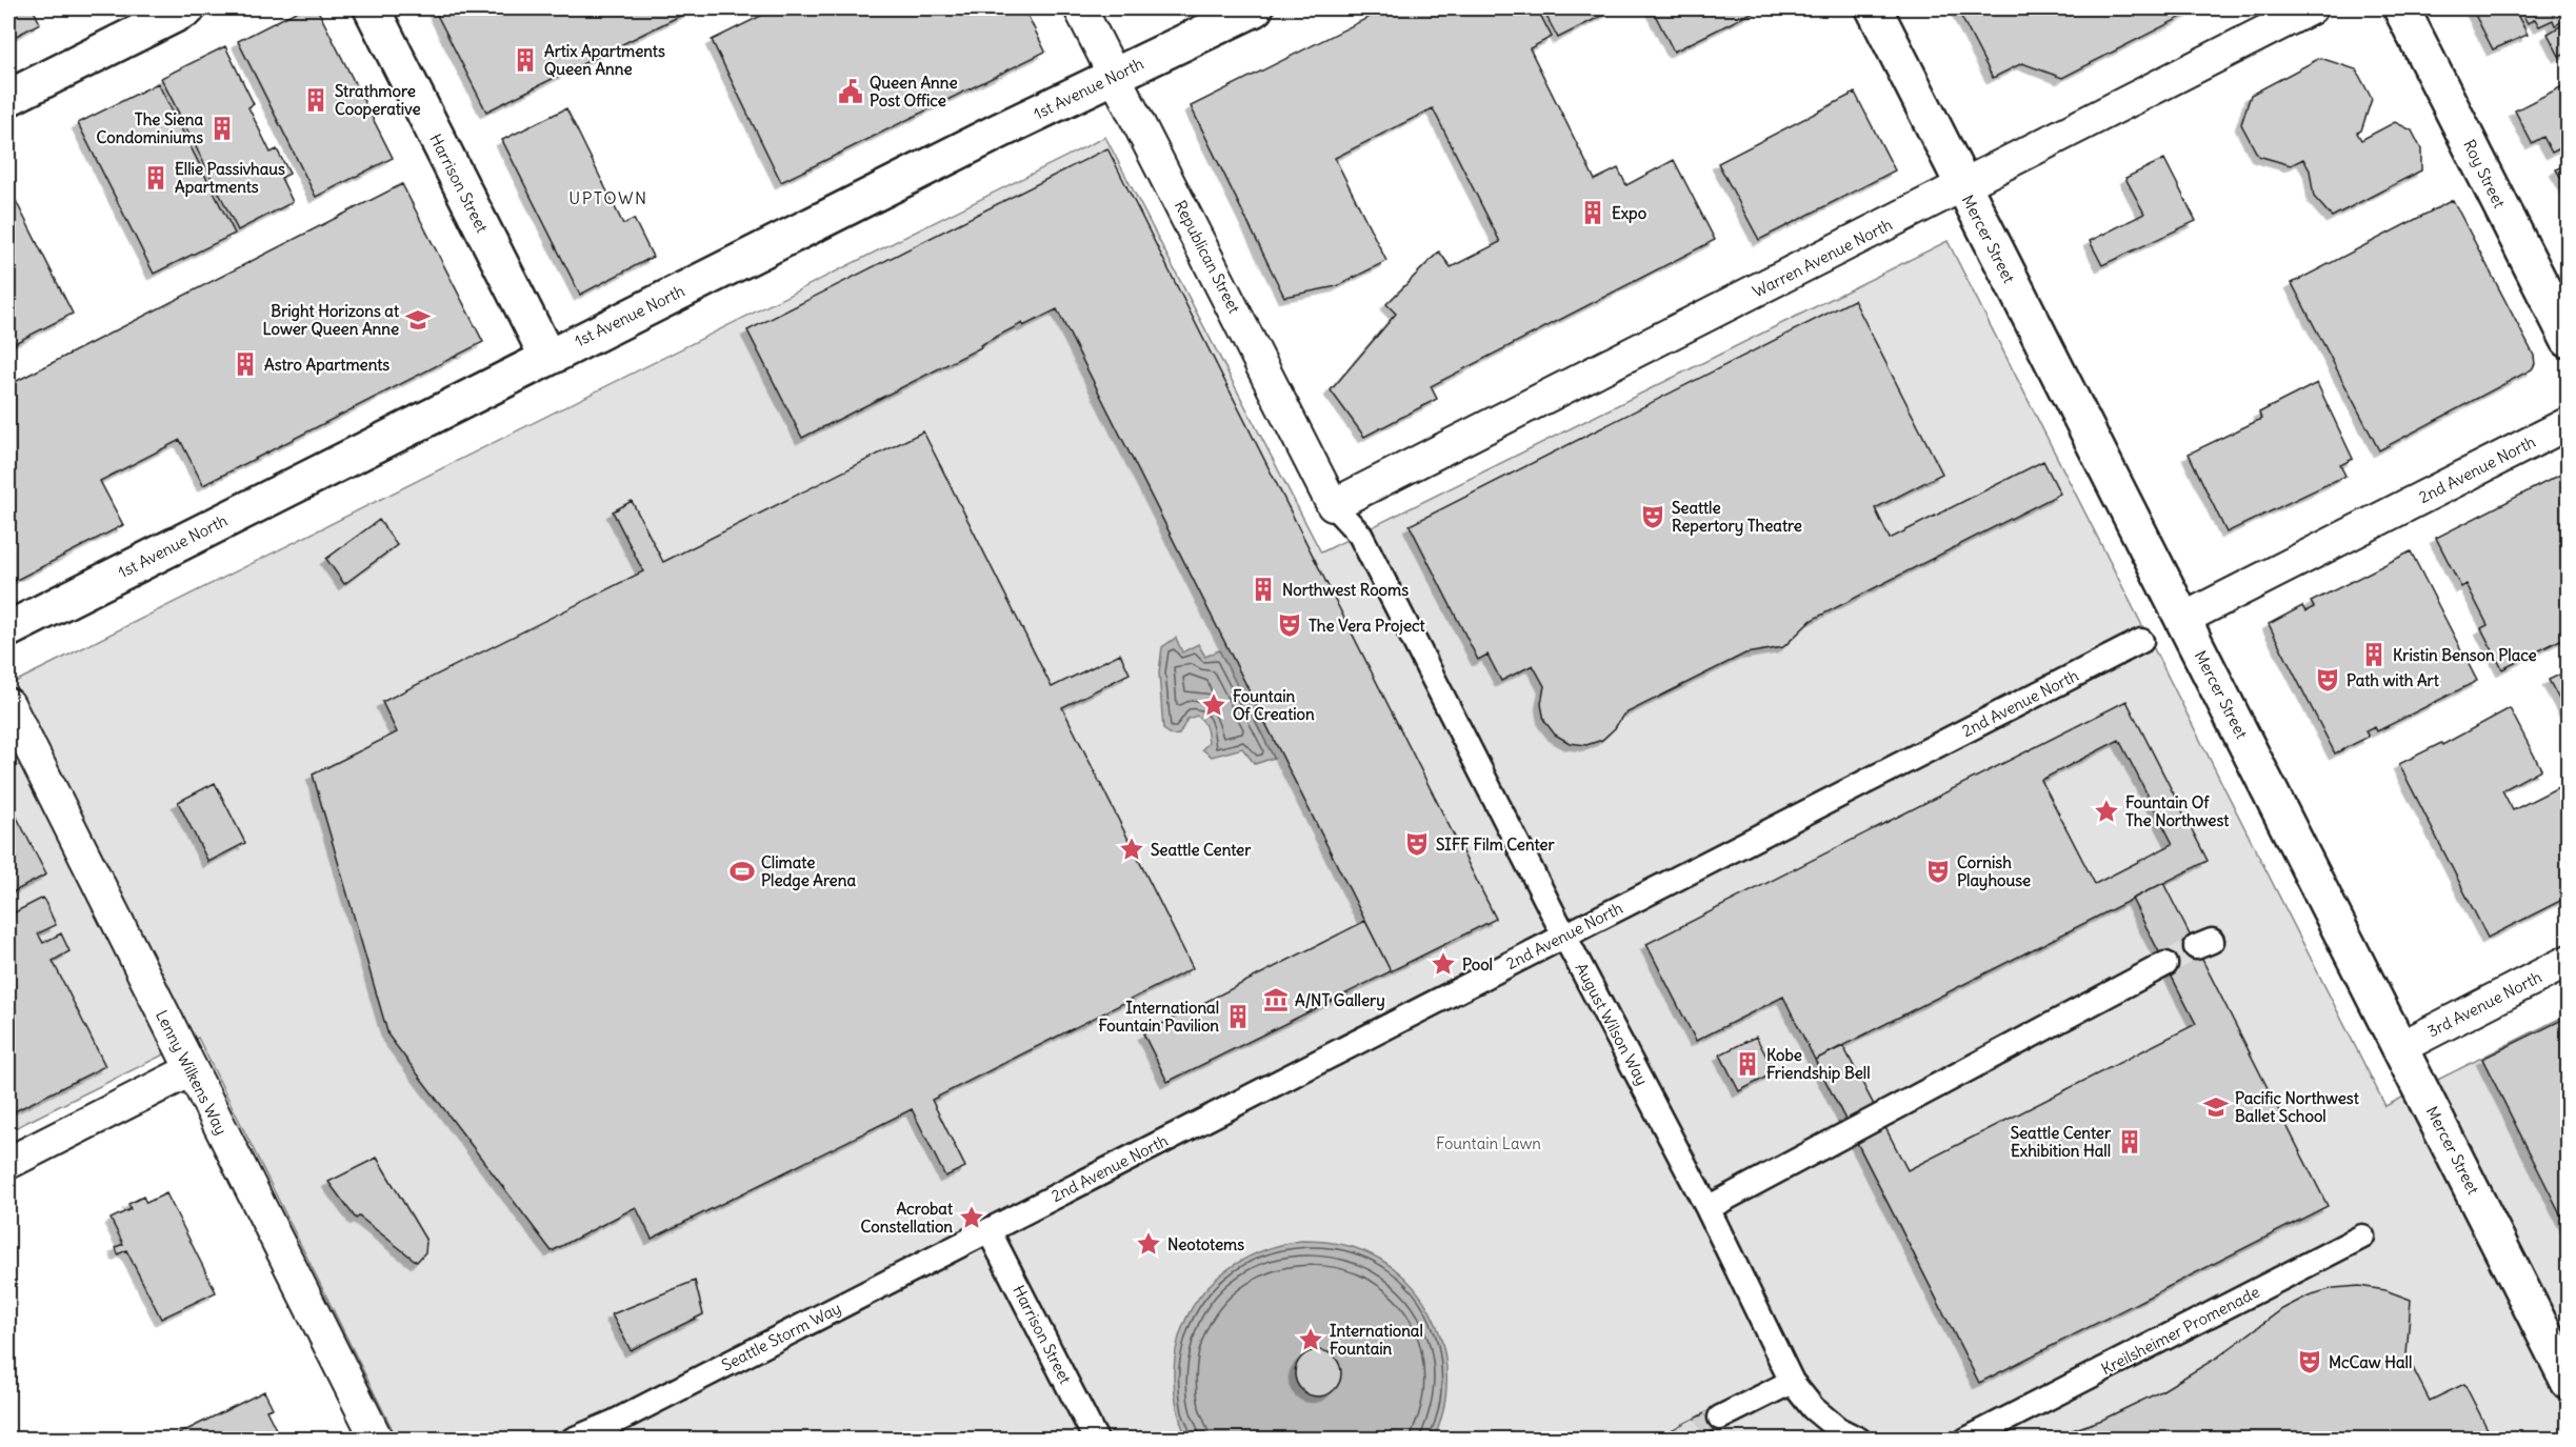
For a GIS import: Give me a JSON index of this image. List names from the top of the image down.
{
  "streets": {
    "main road": [
      "1st Avenue North",
      "Roy Street",
      "Harrison Street",
      "Mercer Street"
    ],
    "street": [
      "Republican Street",
      "Warren Avenue North",
      "2nd Avenue North",
      "3rd Avenue North",
      "August Wilson Way",
      "Lenny Wilkens Way",
      "Kreilsheimer Promenade",
      "Seattle Storm Way"
    ]
  },
  "crossings": [
    ["1st Avenue North", "Harrison Street"],
    ["1st Avenue North", "Republican Street"],
    ["Harrison Street", "2nd Avenue North"],
    ["Harrison Street", "Seattle Storm Way"],
    ["Mercer Street", "Warren Avenue North"],
    ["Mercer Street", "2nd Avenue North"],
    ["Mercer Street", "3rd Avenue North"],
    ["Republican Street", "Warren Avenue North"],
    ["Republican Street", "August Wilson Way"],
    ["Warren Avenue North", "August Wilson Way"],
    ["2nd Avenue North", "August Wilson Way"],
    ["2nd Avenue North", "Seattle Storm Way"]
  ],
  "districts": ["UPTOWN"],
  "parks": ["Fountain Lawn"],
  "places": {
    "building": [
      "Artix Apartments Queen Anne",
      "Strathmore Cooperative",
      "The Siena Condominiums",
      "Ellie Passivhaus Apartments",
      "Expo",
      "Astro Apartments",
      "Northwest Rooms",
      "Kristin Benson Place",
      "International Fountain Pavilion",
      "Kobe Friendship Bell",
      "Seattle Center Exhibition Hall"
    ],
    "public building": ["Queen Anne Post Office"],
    "school or university": ["Bright Horizons at Lower Queen Anne", "Pacific Northwest Ballet School"],
    "theatre": [
      "Seattle Repertory Theatre",
      "The Vera Project",
      "Path with Art",
      "SIFF Film Center",
      "Cornish Playhouse",
      "McCaw Hall"
    ],
    "place": [
      "Fountain Of Creation",
      "Fountain Of The Northwest",
      "Seattle Center",
      "Pool",
      "Acrobat Constellation",
      "Neototems",
      "International Fountain"
    ],
    "sports": ["Climate Pledge Arena"],
    "museum": ["A/NT Gallery"]
  }
}
